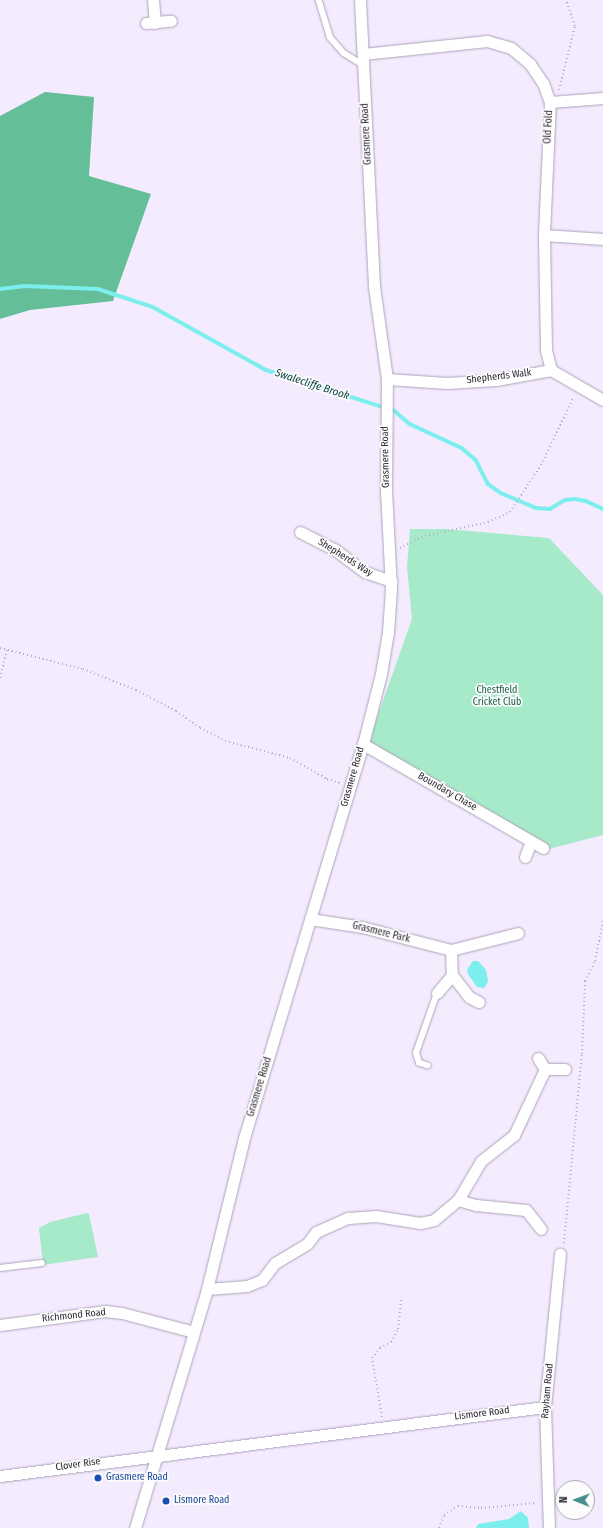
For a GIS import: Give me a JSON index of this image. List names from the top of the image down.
{
  "streets": {
    "street": [
      "Old Fold",
      "Grasmere Road",
      "Shepherds Walk",
      "Shepherds Way",
      "Boundary Chase",
      "Grasmere Park",
      "Richmond Road",
      "Rayham Road",
      "Lismore Road",
      "Clover Rise"
    ]
  },
  "crossings": [
    ["Old Fold", "Grasmere Road"],
    ["Old Fold", "Shepherds Walk"],
    ["Grasmere Road", "Shepherds Walk"],
    ["Grasmere Road", "Shepherds Way"],
    ["Grasmere Road", "Boundary Chase"],
    ["Grasmere Road", "Grasmere Park"],
    ["Grasmere Road", "Richmond Road"],
    ["Grasmere Road", "Lismore Road"],
    ["Grasmere Road", "Clover Rise"],
    ["Rayham Road", "Lismore Road"],
    ["Lismore Road", "Clover Rise"]
  ],
  "water": ["Swalecliffe Brook"],
  "parks": ["Chestfield Cricket Club"],
  "places": ["Grasmere Road", "Lismore Road"],
  "north": "left"
}
